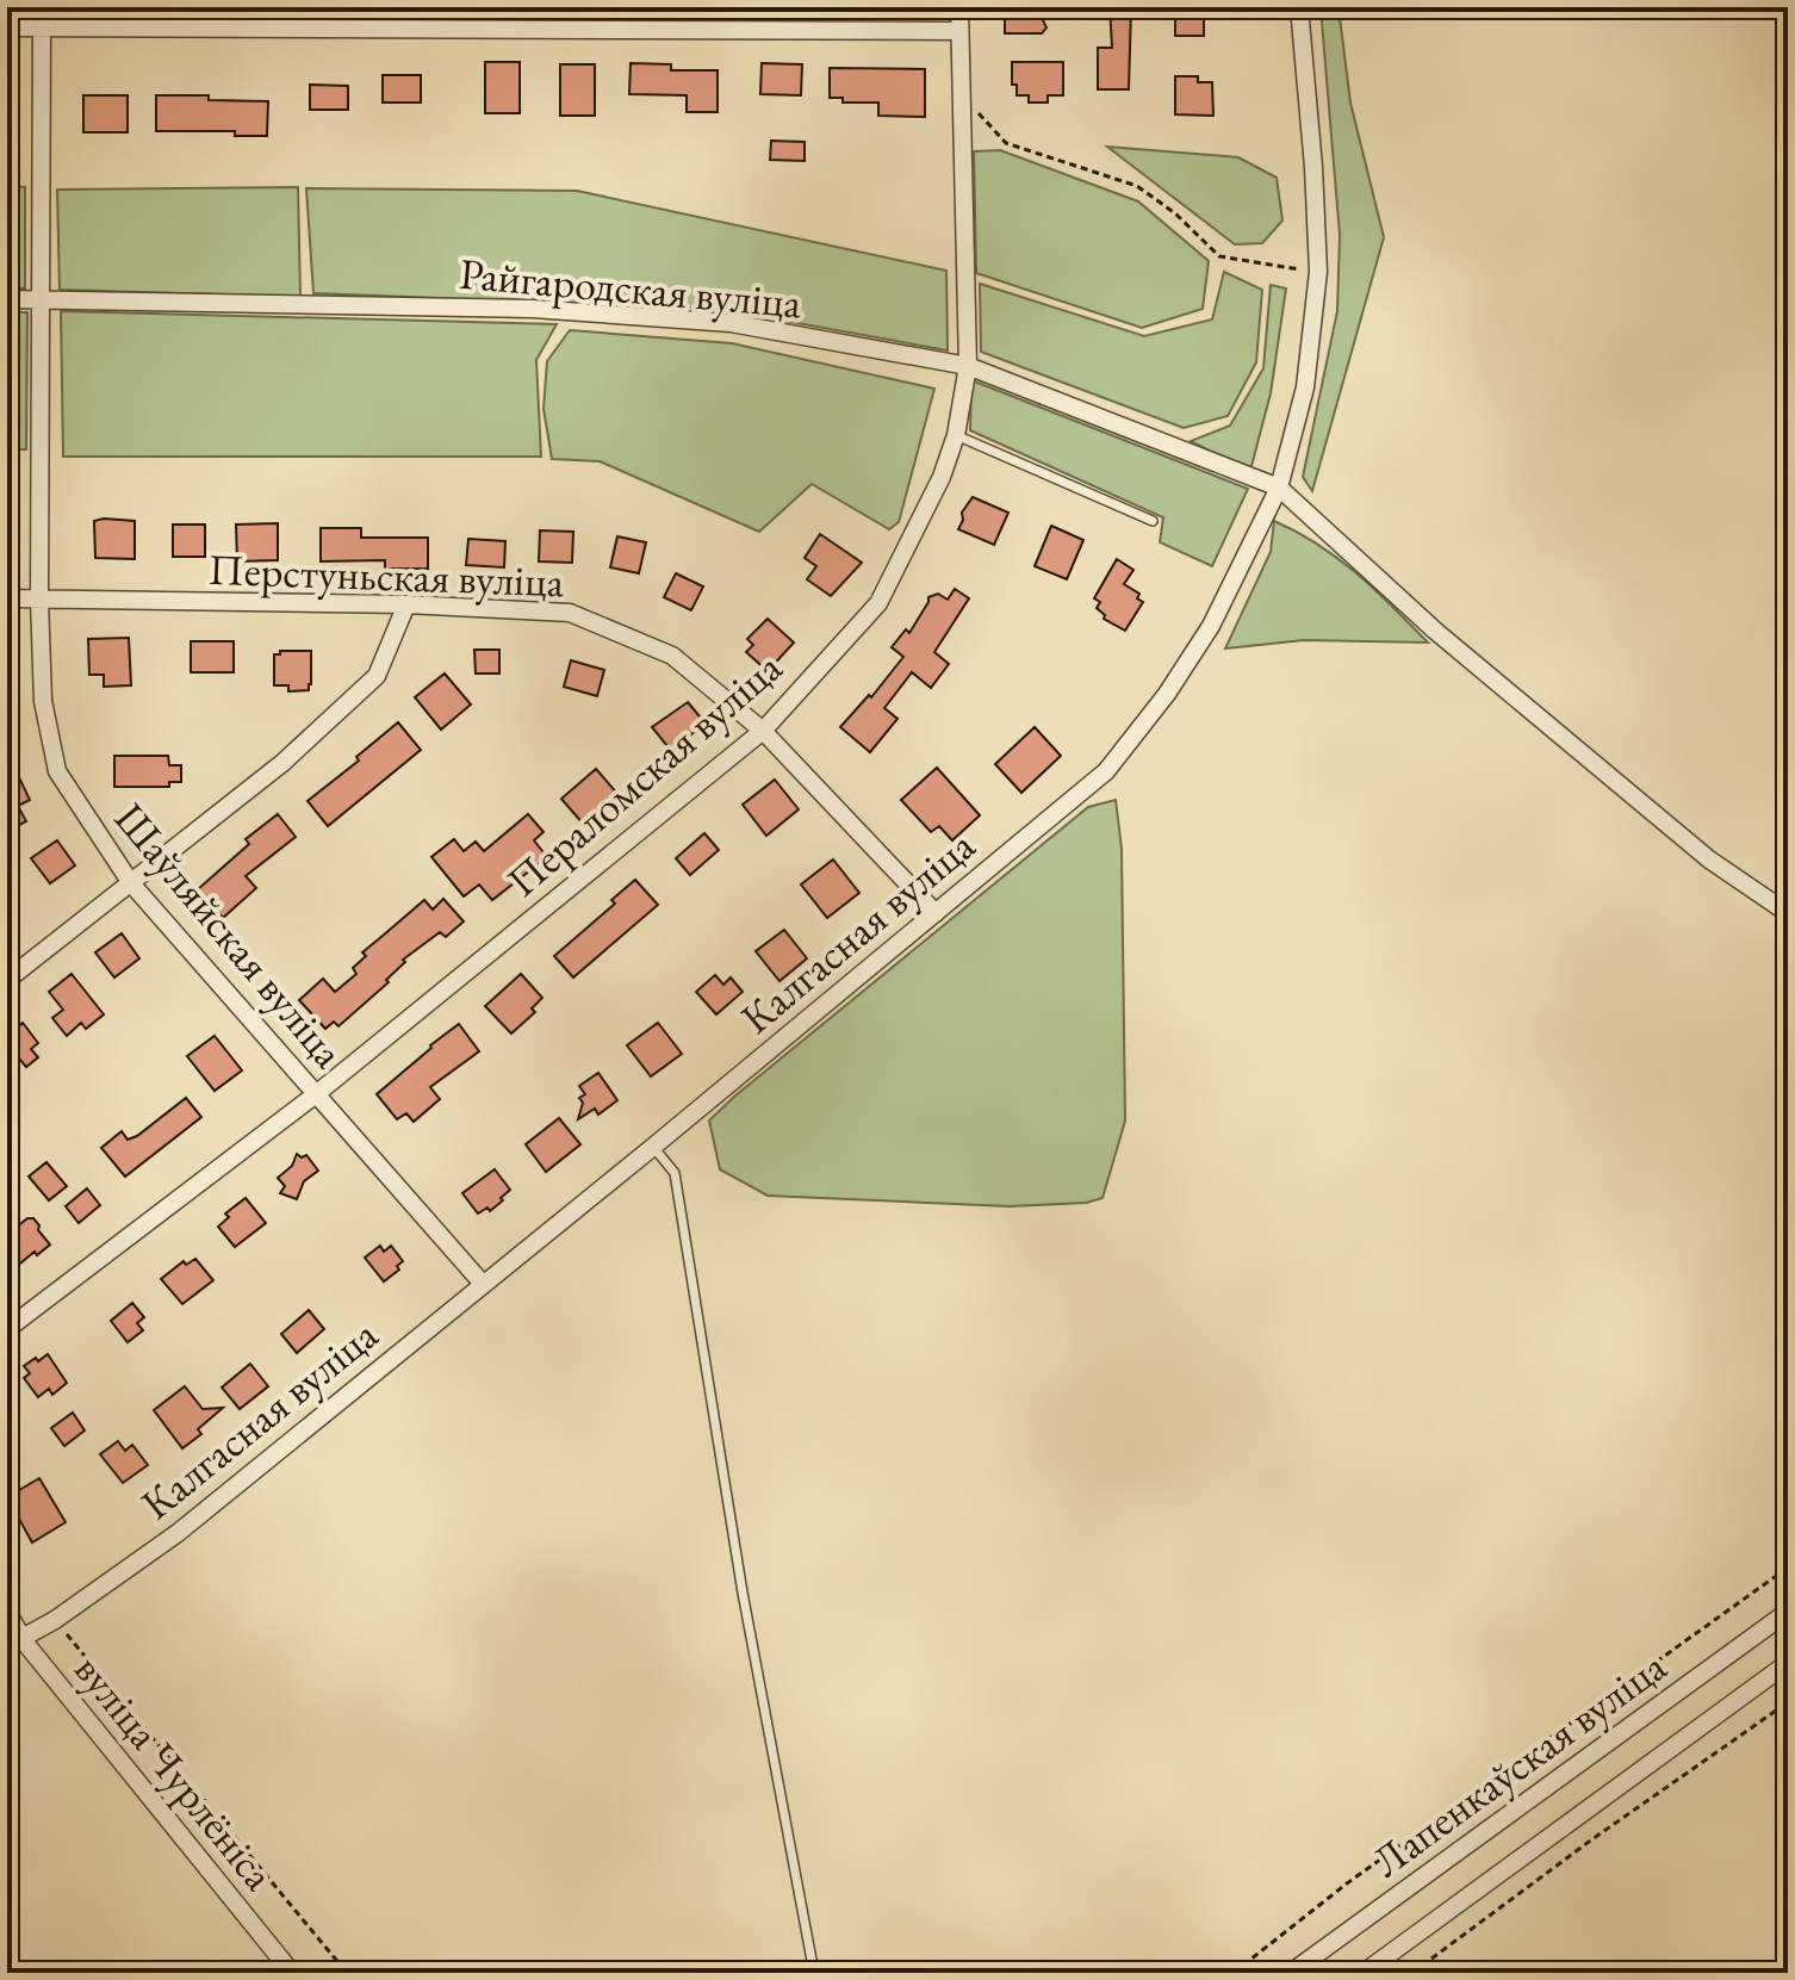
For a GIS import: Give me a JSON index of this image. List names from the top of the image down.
{
  "streets": {
    "street": [
      "Райгародская вуліца",
      "Перстуньская вуліца",
      "Пераломская вуліца",
      "Калгасная вуліца",
      "Шаўляйская вуліца",
      "Лапенкаўская вуліца",
      "вуліца Чурлёніса"
    ]
  },
  "crossings": [
    ["Райгародская вуліца", "Пераломская вуліца"],
    ["Райгародская вуліца", "Калгасная вуліца"],
    ["Райгародская вуліца", "Шаўляйская вуліца"],
    ["Перстуньская вуліца", "Пераломская вуліца"],
    ["Перстуньская вуліца", "Калгасная вуліца"],
    ["Перстуньская вуліца", "Шаўляйская вуліца"],
    ["Пераломская вуліца", "Шаўляйская вуліца"],
    ["Калгасная вуліца", "Шаўляйская вуліца"],
    ["Калгасная вуліца", "вуліца Чурлёніса"]
  ]
}
